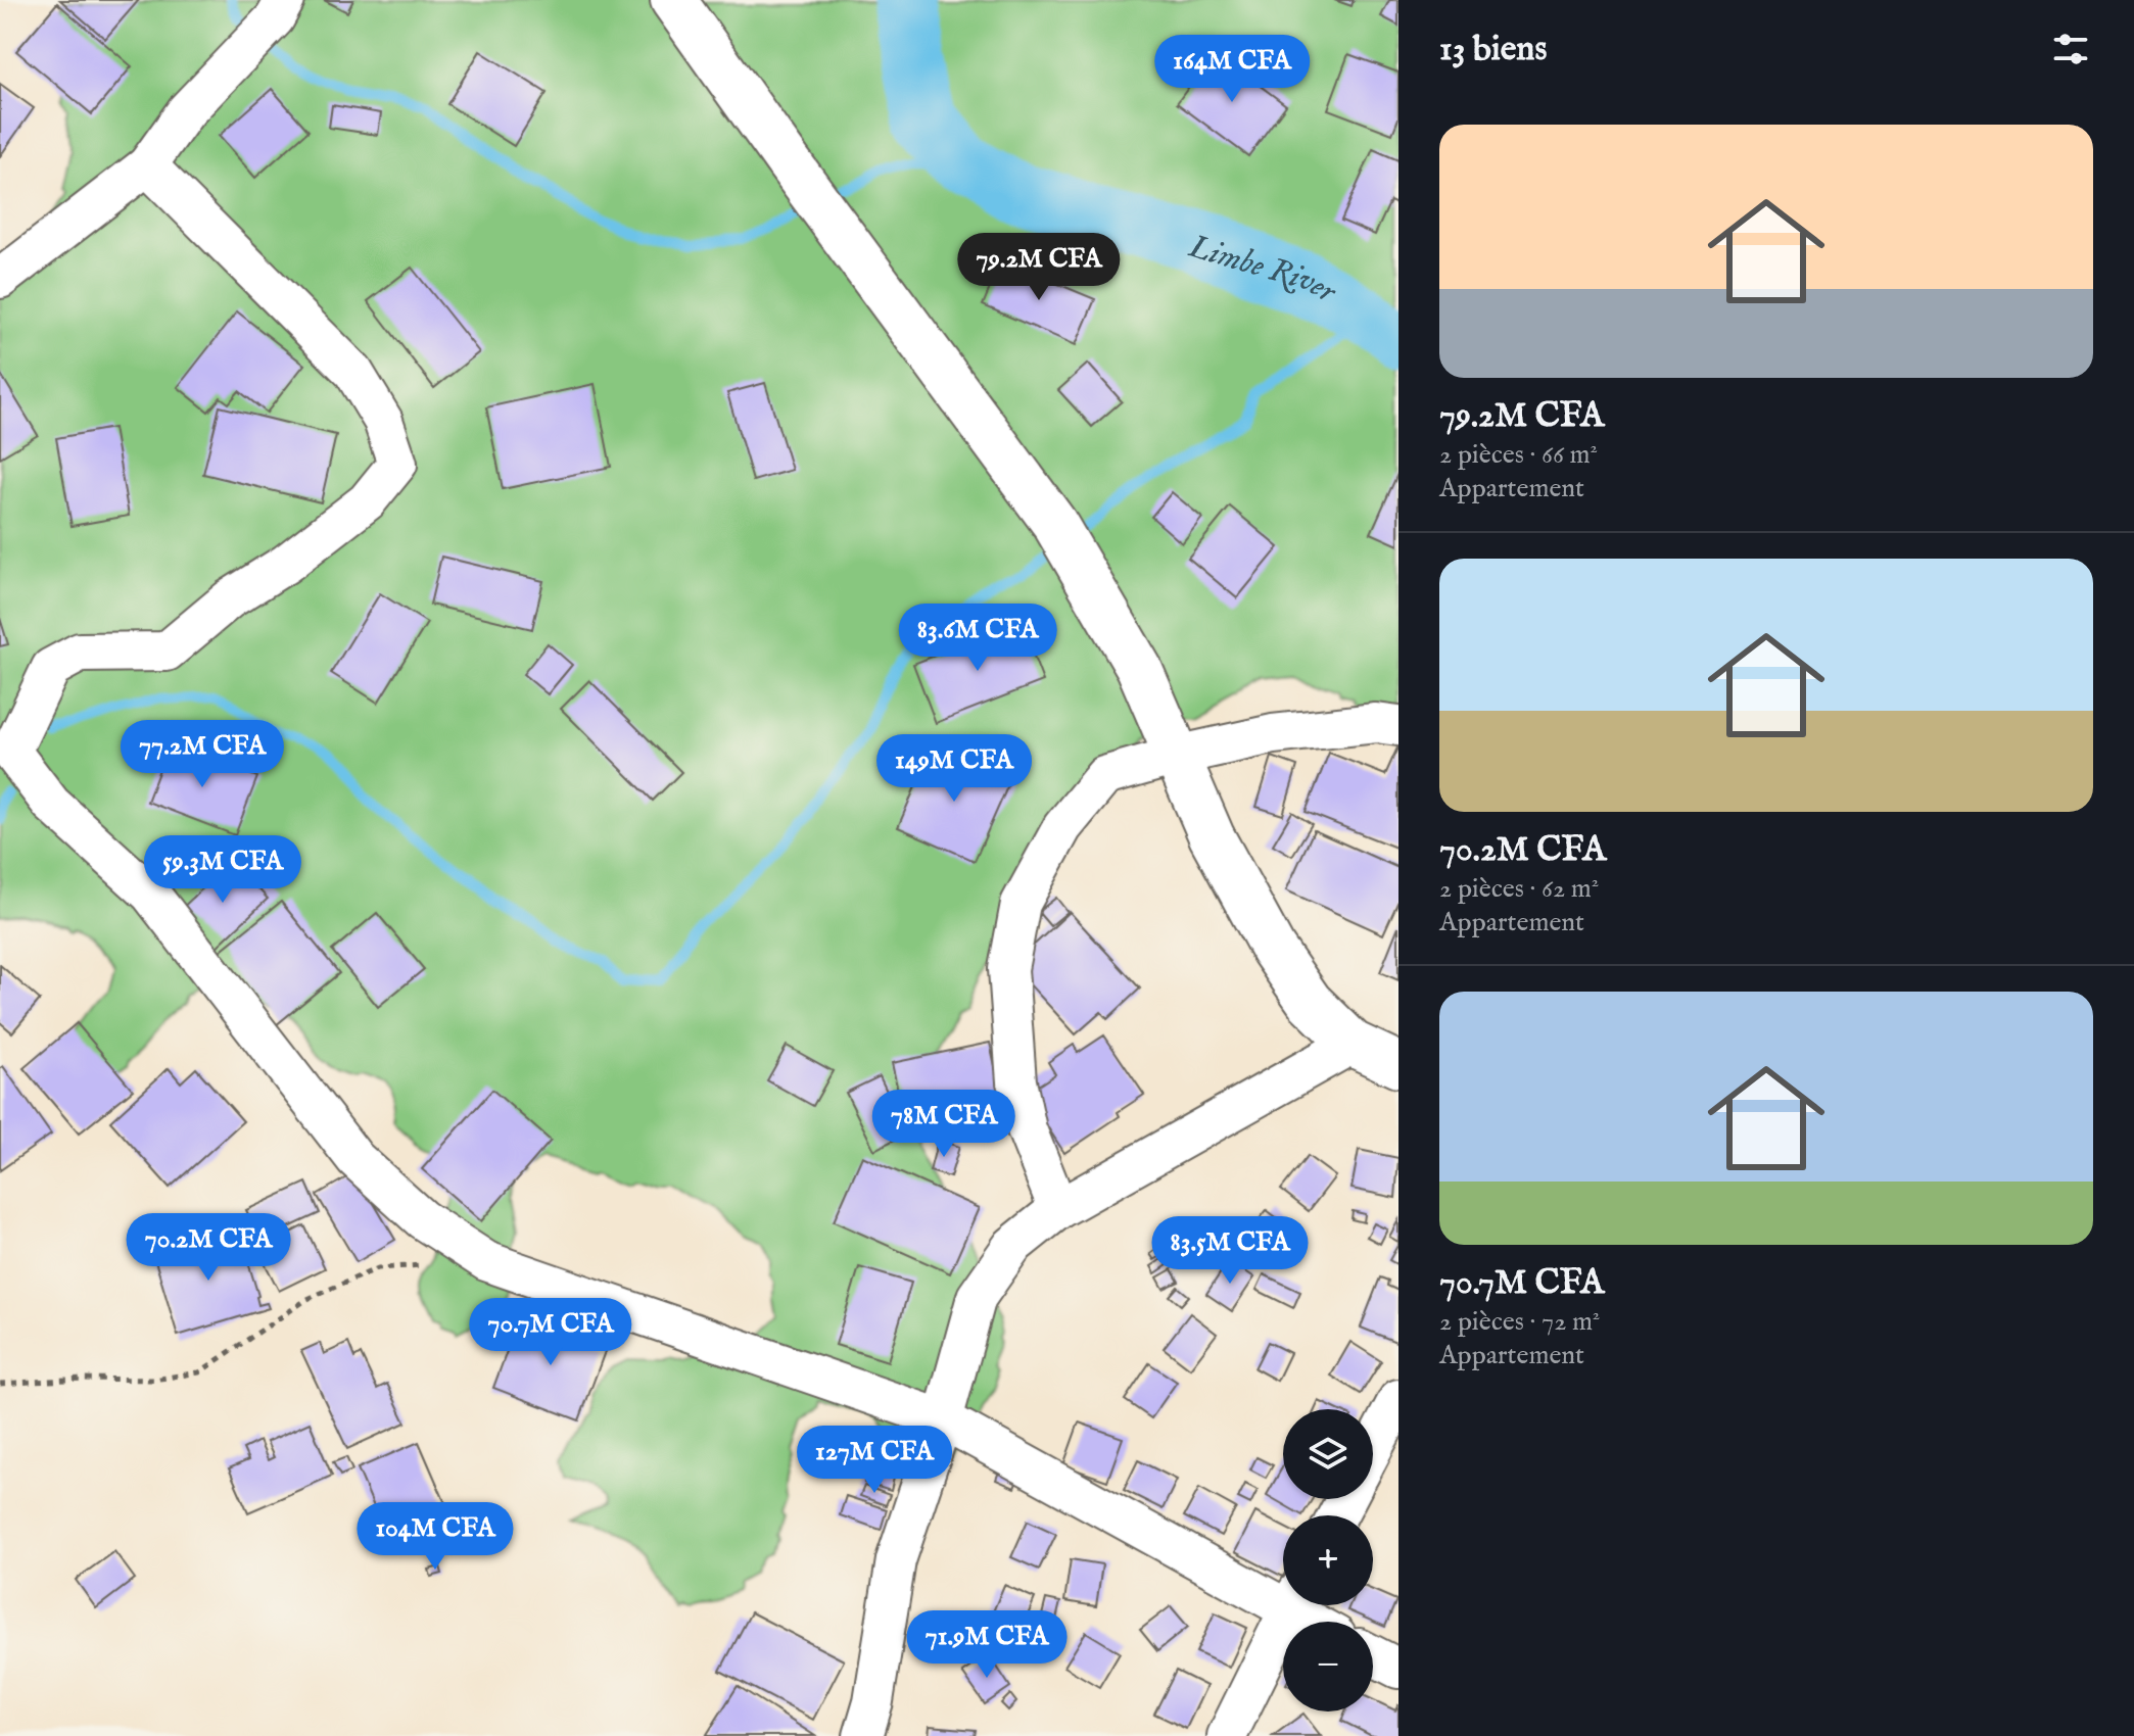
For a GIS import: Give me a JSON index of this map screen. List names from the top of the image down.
{
  "water": ["Limbe River"],
  "page": {
    "heading": "13 biens",
    "price": [
      "164M CFA",
      "79.2M CFA",
      "83.6M CFA",
      "77.2M CFA",
      "149M CFA",
      "59.3M CFA",
      "78M CFA",
      "70.2M CFA",
      "83.5M CFA",
      "70.7M CFA",
      "127M CFA",
      "104M CFA",
      "71.9M CFA"
    ],
    "list": [
      {
        "name": "79.2M CFA",
        "note": "2 pièces · 66 m² · Appartement"
      },
      {
        "name": "70.2M CFA",
        "note": "2 pièces · 62 m² · Appartement"
      },
      {
        "name": "70.7M CFA",
        "note": "2 pièces · 72 m² · Appartement"
      }
    ],
    "map_buttons": ["+", "−"]
  }
}
